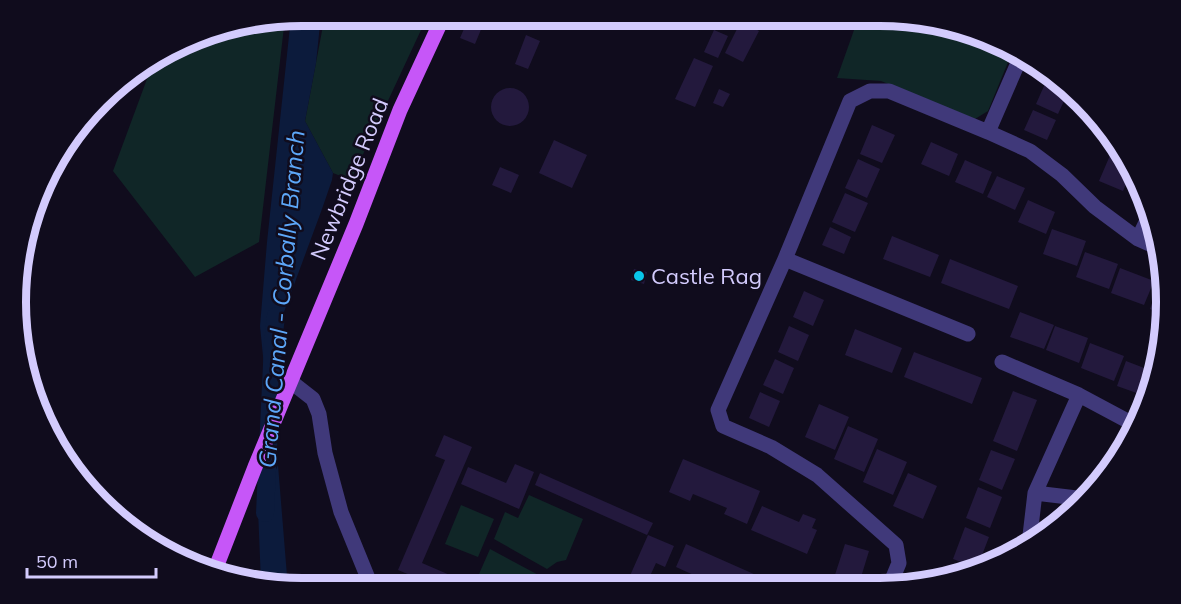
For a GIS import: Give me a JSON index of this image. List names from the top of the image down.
{
  "streets": {
    "main road": ["Newbridge Road"]
  },
  "water": ["Grand Canal - Corbally Branch"],
  "places": ["Castle Rag"],
  "scale_bar": "50 m"
}
